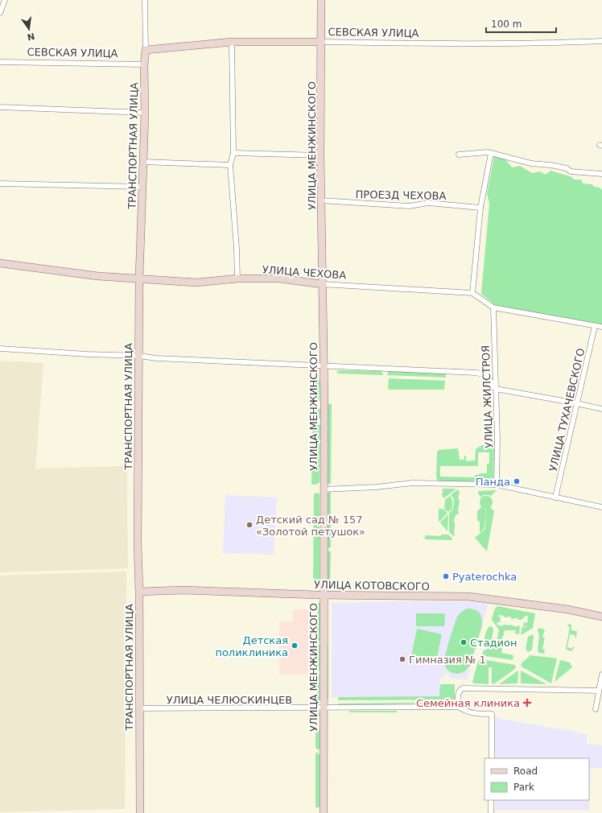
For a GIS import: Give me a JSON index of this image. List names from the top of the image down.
{
  "streets": {
    "street": [
      "СЕВСКАЯ УЛИЦА",
      "ТРАНСПОРТНАЯ УЛИЦА",
      "УЛИЦА МЕНЖИНСКОГО",
      "ПРОЕЗД ЧЕХОВА",
      "УЛИЦА ЧЕХОВА",
      "УЛИЦА ЖИЛСТРОЯ",
      "УЛИЦА ТУХАЧЕВСКОГО",
      "УЛИЦА КОТОВСКОГО",
      "УЛИЦА ЧЕЛЮСКИНЦЕВ"
    ]
  },
  "crossings": [
    ["СЕВСКАЯ УЛИЦА", "ТРАНСПОРТНАЯ УЛИЦА"],
    ["СЕВСКАЯ УЛИЦА", "УЛИЦА МЕНЖИНСКОГО"],
    ["ТРАНСПОРТНАЯ УЛИЦА", "УЛИЦА ЧЕХОВА"],
    ["ТРАНСПОРТНАЯ УЛИЦА", "УЛИЦА КОТОВСКОГО"],
    ["ТРАНСПОРТНАЯ УЛИЦА", "УЛИЦА ЧЕЛЮСКИНЦЕВ"],
    ["УЛИЦА МЕНЖИНСКОГО", "ПРОЕЗД ЧЕХОВА"],
    ["УЛИЦА МЕНЖИНСКОГО", "УЛИЦА ЧЕХОВА"],
    ["УЛИЦА МЕНЖИНСКОГО", "УЛИЦА КОТОВСКОГО"],
    ["УЛИЦА МЕНЖИНСКОГО", "УЛИЦА ЧЕЛЮСКИНЦЕВ"]
  ],
  "places": {
    "other": [
      "Панда",
      "Детский сад № 157 «Золотой петушок»",
      "Pyaterochka",
      "Стадион",
      "Детская поликлиника",
      "Гимназия № 1"
    ],
    "health": ["Семейная клиника"]
  },
  "legend": ["Road", "Park"],
  "scale_bar": "100 m",
  "north": "bottom"
}
